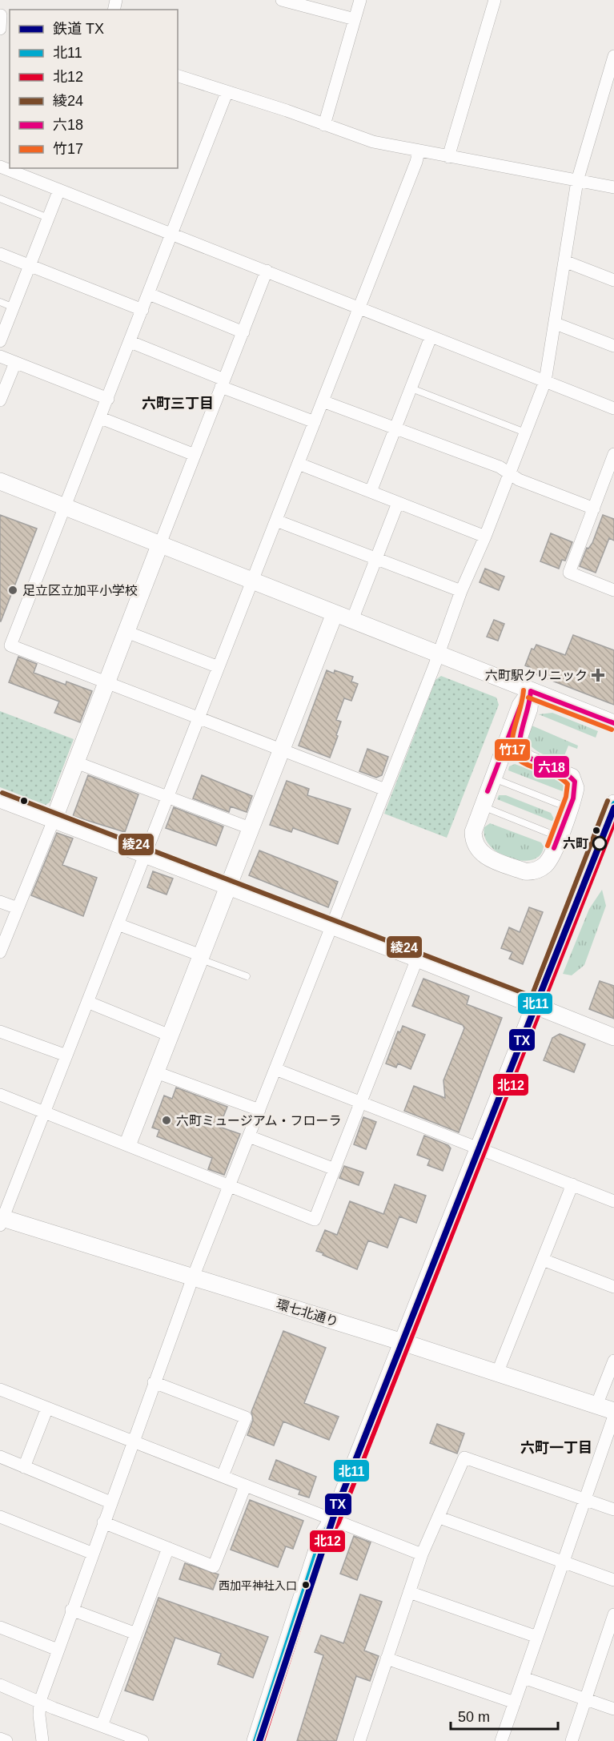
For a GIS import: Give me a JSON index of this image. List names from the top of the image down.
{
  "streets": {
    "street": ["環七北通り"]
  },
  "districts": ["六町三丁目", "六町一丁目"],
  "places": {
    "other": [
      "足立区立加平小学校",
      "六町",
      "六町ミュージアム・フローラ",
      "西加平神社入口"
    ],
    "health": ["六町駅クリニック"]
  },
  "lines": [
    "transit line 竹17",
    "transit line 六18",
    "transit line 綾24",
    "transit line 北11",
    "rail line TX",
    "transit line 北12"
  ],
  "legend": [
    "鉄道 TX",
    "北11",
    "北12",
    "綾24",
    "六18",
    "竹17"
  ],
  "scale_bar": "50 m"
}
